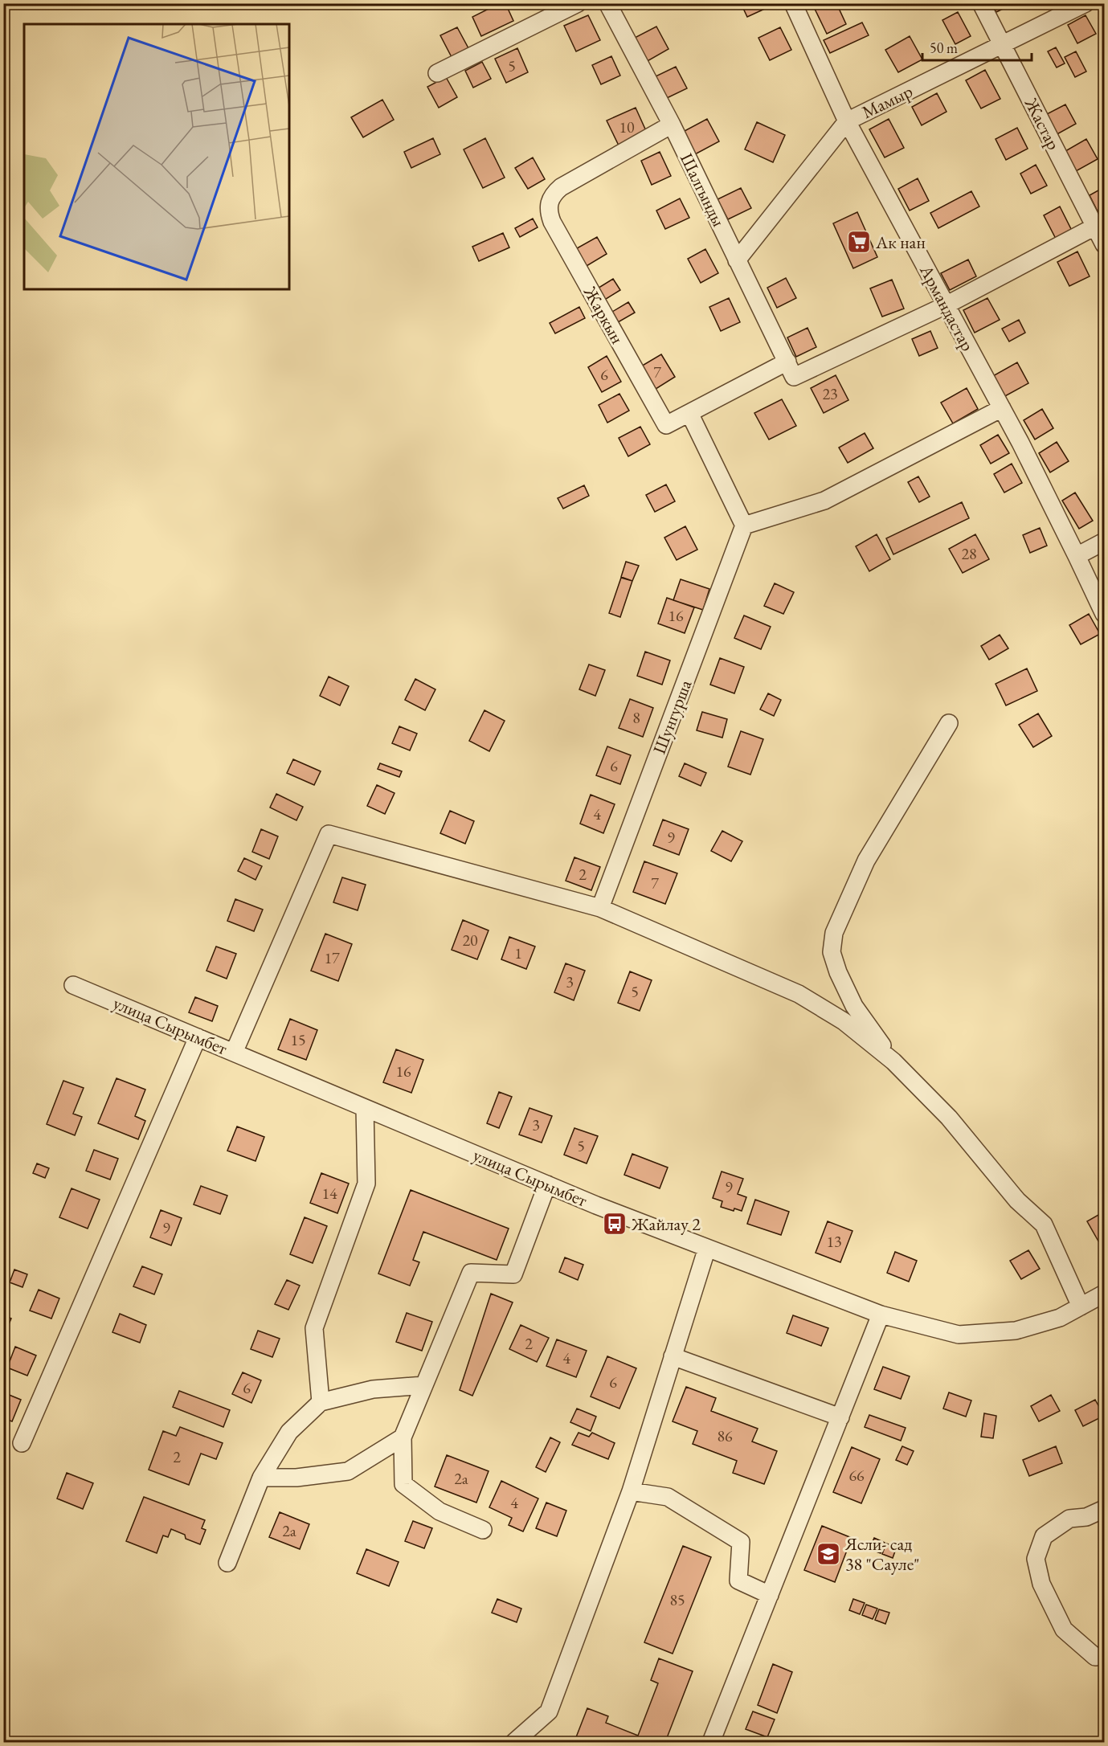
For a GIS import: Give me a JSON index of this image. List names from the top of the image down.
{
  "streets": {
    "street": [
      "Мамыр",
      "Жастар",
      "Шалгынды",
      "Армандастар",
      "Жаркын",
      "Шунгурша",
      "улица Сырымбет"
    ]
  },
  "crossings": [
    ["Мамыр", "Жастар"],
    ["Мамыр", "Шалгынды"],
    ["Мамыр", "Армандастар"],
    ["Шалгынды", "Жаркын"]
  ],
  "places": {
    "supermarket": ["Ак нан"],
    "bus stop": ["Жайлау 2"],
    "school or university": ["Ясли- сад 38 \"Сауле\""]
  },
  "house_numbers": [
    "5",
    "10",
    "7",
    "6",
    "23",
    "28",
    "16",
    "8",
    "6",
    "4",
    "9",
    "2",
    "7",
    "20",
    "1",
    "17",
    "3",
    "5",
    "15",
    "16",
    "3",
    "5",
    "9",
    "14",
    "9",
    "13",
    "2",
    "4",
    "6",
    "6",
    "86",
    "2",
    "66",
    "2а",
    "4",
    "2а",
    "85"
  ],
  "scale_bar": "50 m"
}
